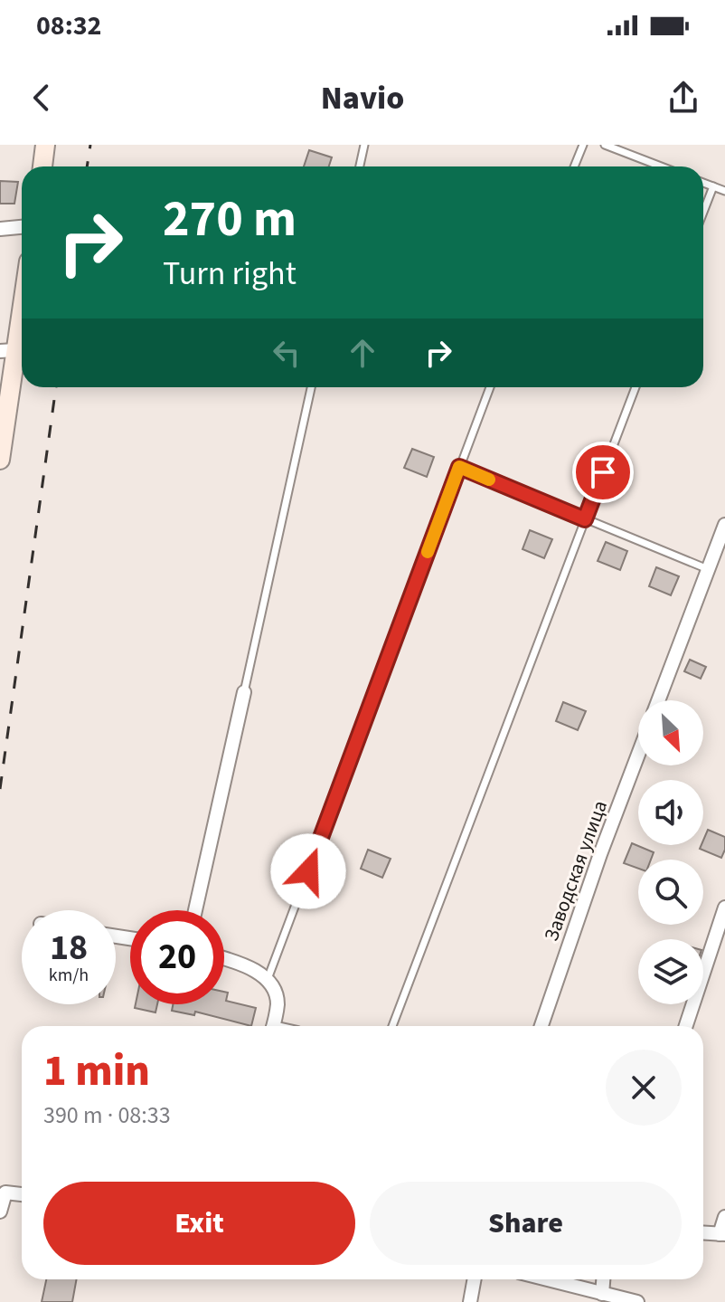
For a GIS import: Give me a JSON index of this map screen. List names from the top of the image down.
{
  "streets": {
    "street": ["Заводская улица"]
  },
  "north": "bottom right",
  "page": {
    "status": "08:32",
    "header": "Navio",
    "turn": ["270 m", "Turn right"],
    "speed": "18 km/h",
    "limit": "20",
    "heading": ["1 min", "390 m · 08:33"],
    "buttons": ["Exit", "Share"]
  }
}
